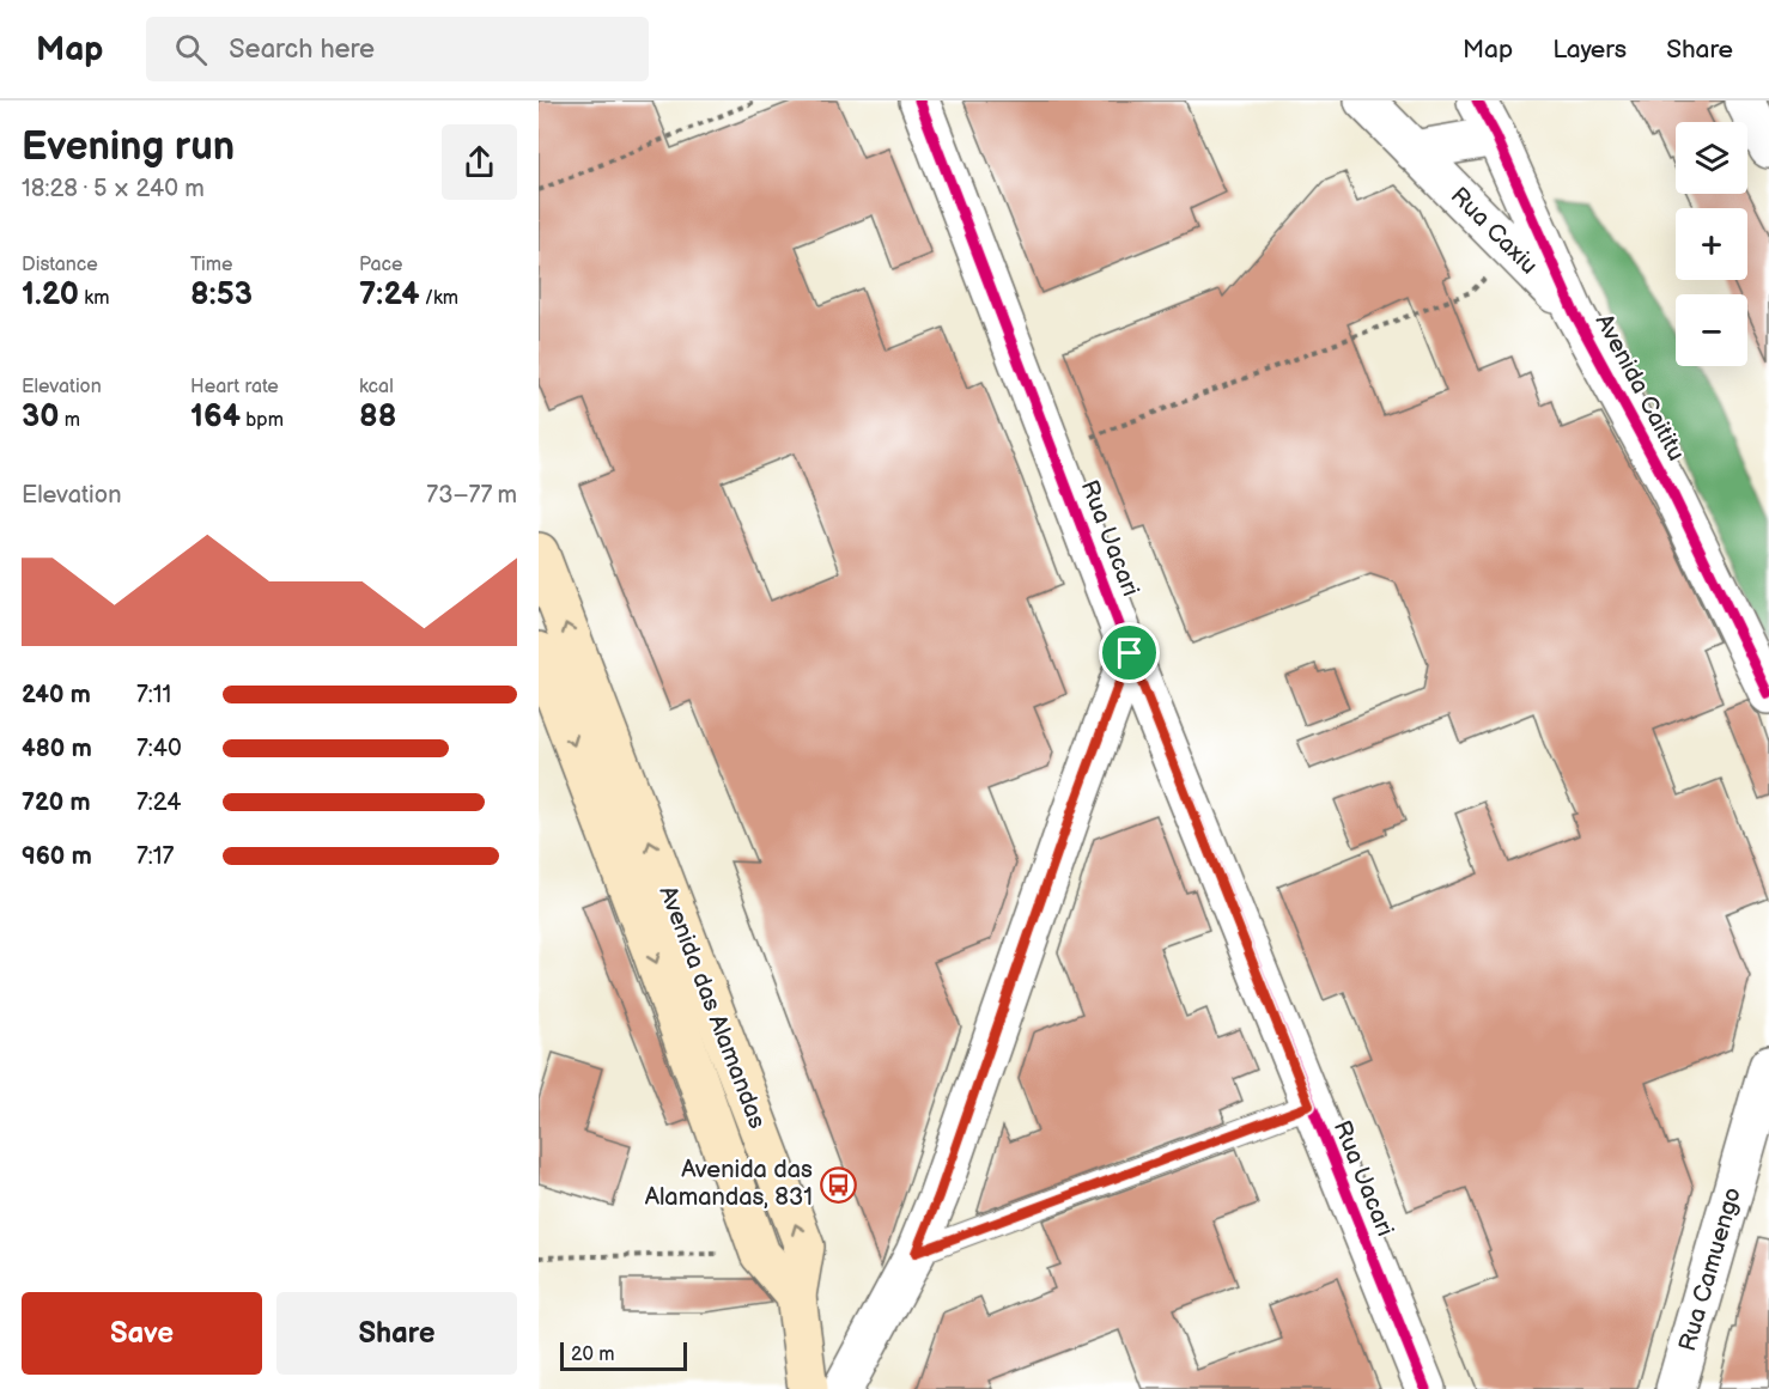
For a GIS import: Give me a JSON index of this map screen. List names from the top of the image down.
{
  "streets": {
    "street": [
      "Rua Caxiu",
      "Avenida Caititu",
      "Rua Uacari",
      "Avenida das Alamandas",
      "Rua Camuengo"
    ]
  },
  "crossings": [
    ["Rua Caxiu", "Avenida Caititu"]
  ],
  "places": {
    "bus stop": ["Avenida das Alamandas, 831"]
  },
  "scale_bar": "20 m",
  "page": {
    "header": "Map",
    "search": "Search here",
    "nav": ["Map", "Layers", "Share"],
    "heading": ["Evening run", "18:28 · 5 × 240 m"],
    "map_buttons": ["+", "−"],
    "stats": [
      ["Distance", "1.20 km"],
      ["Time", "8:53"],
      ["Pace", "7:24 /km"],
      ["Elevation", "30 m"],
      ["Heart rate", "164 bpm"],
      ["kcal", "88"]
    ],
    "chart": ["Elevation", "73–77 m"],
    "list": [
      {
        "name": "240 m",
        "note": "7:11"
      },
      {
        "name": "480 m",
        "note": "7:40"
      },
      {
        "name": "720 m",
        "note": "7:24"
      },
      {
        "name": "960 m",
        "note": "7:17"
      }
    ],
    "buttons": ["Save", "Share"],
    "scale": "20 m"
  }
}
